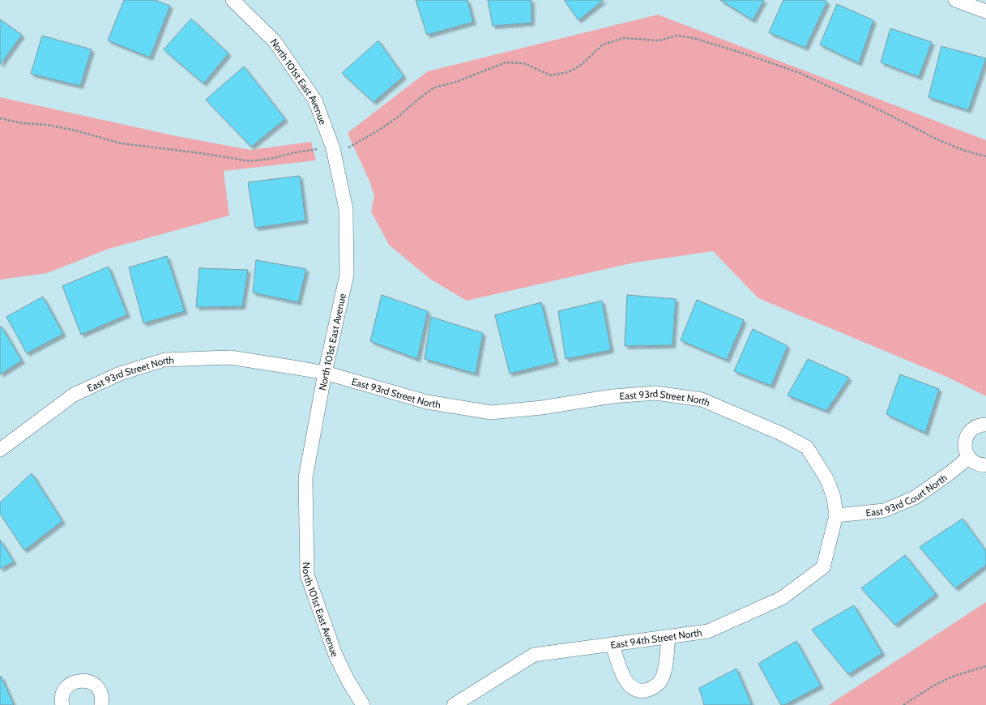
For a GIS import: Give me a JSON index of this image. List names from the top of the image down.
{
  "streets": {
    "street": [
      "North 101st East Avenue",
      "East 93rd Street North",
      "East 93rd Court North",
      "East 94th Street North"
    ]
  },
  "crossings": [
    ["North 101st East Avenue", "East 93rd Street North"],
    ["East 93rd Street North", "East 93rd Court North"],
    ["East 93rd Street North", "East 94th Street North"],
    ["East 93rd Court North", "East 94th Street North"]
  ]
}
